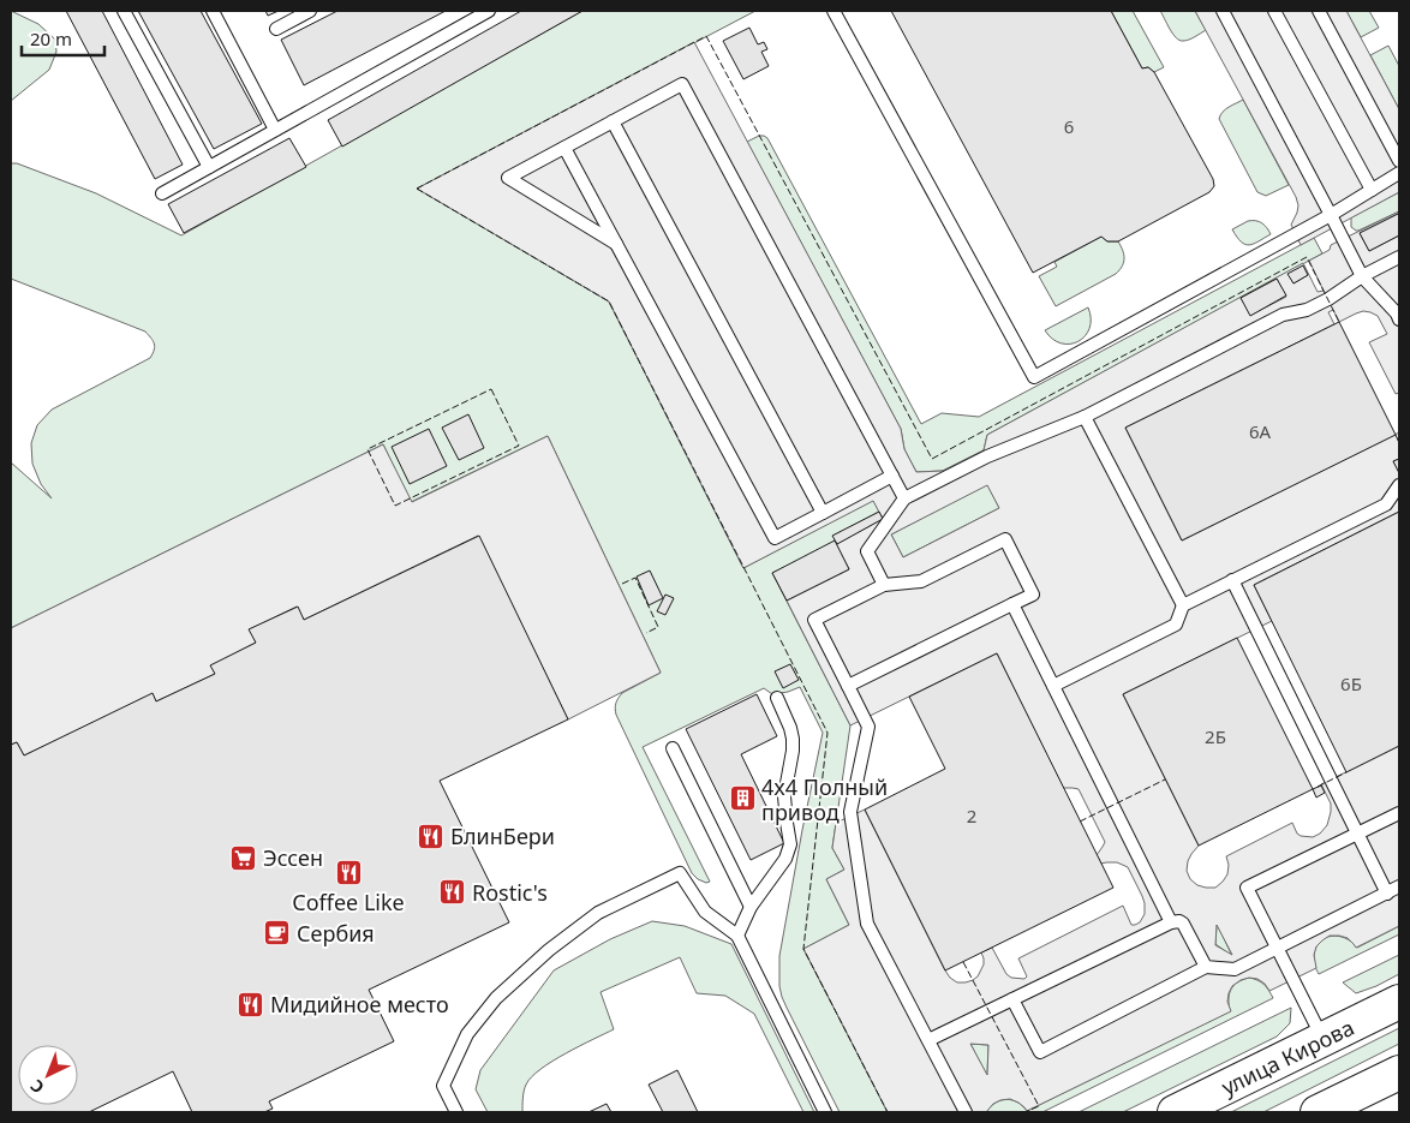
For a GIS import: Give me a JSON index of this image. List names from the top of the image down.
{
  "streets": {
    "main road": ["улица Кирова"]
  },
  "places": {
    "building": ["4x4 Полный привод"],
    "restaurant": [
      "БлинБери",
      "Coffee Like",
      "Rostic's",
      "Мидийное место"
    ],
    "supermarket": ["Эссен"],
    "cafe": ["Сербия"]
  },
  "house_numbers": [
    "6",
    "6А",
    "6Б",
    "2Б",
    "2"
  ],
  "scale_bar": "20 m",
  "north": "bottom left"
}
